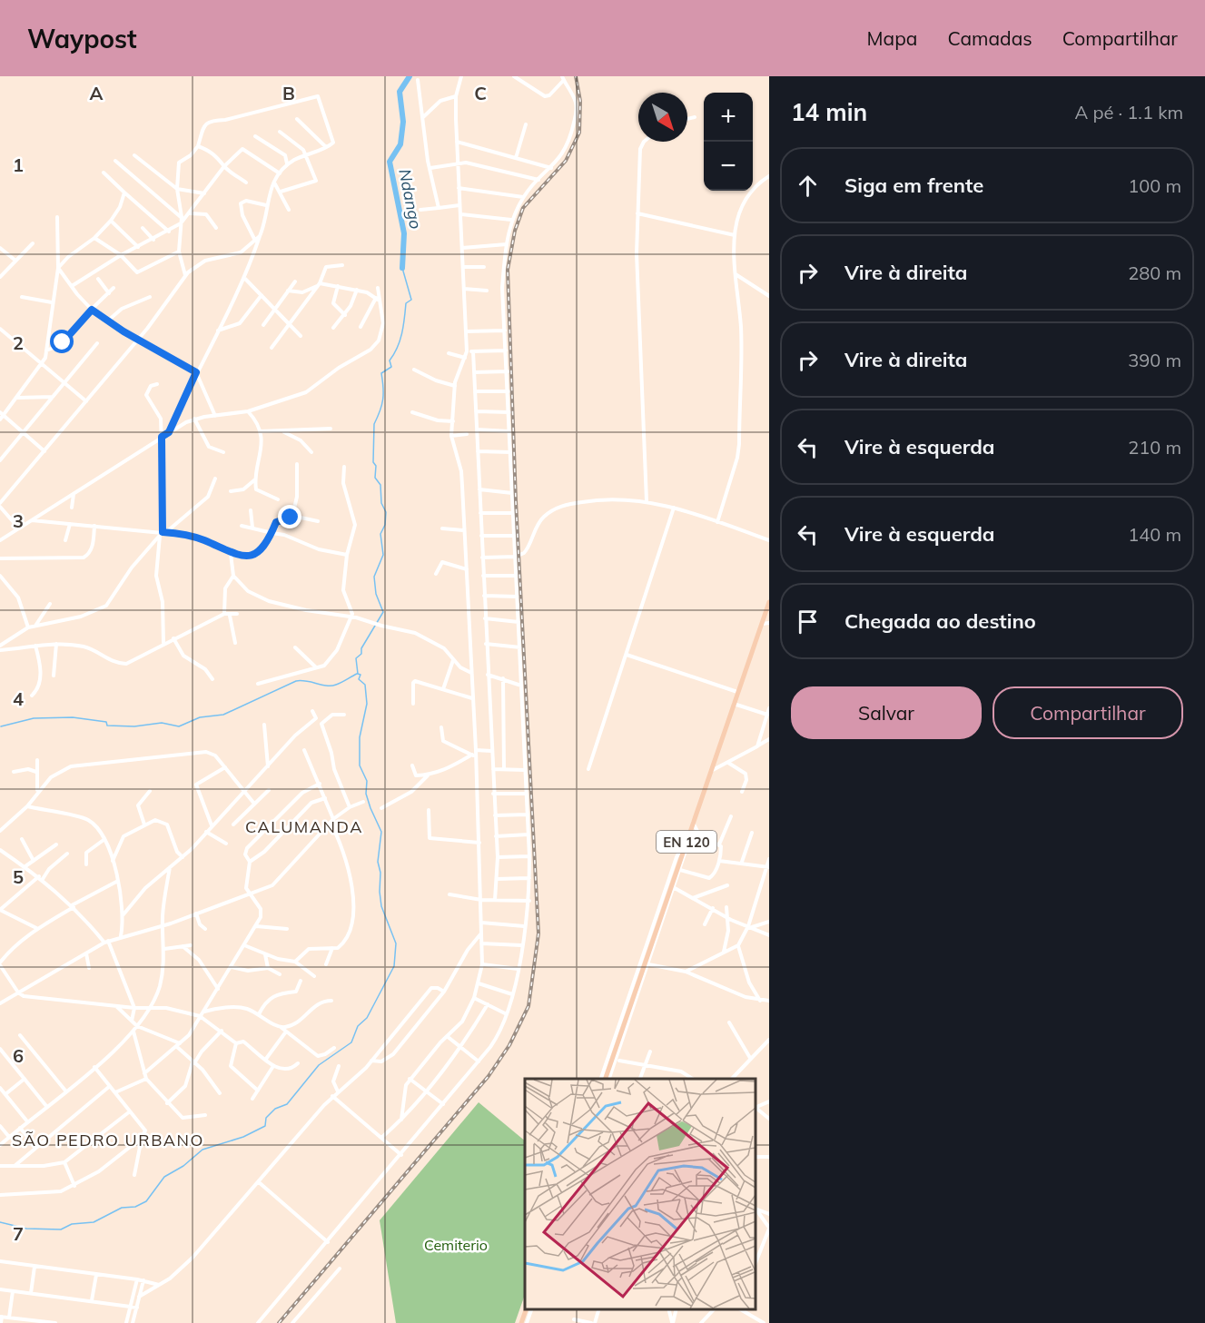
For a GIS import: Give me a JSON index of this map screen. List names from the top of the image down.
{
  "streets": {
    "main road": ["EN 120"]
  },
  "districts": ["CALUMANDA", "SÃO PEDRO URBANO"],
  "water": ["Ndango"],
  "parks": ["Cemiterio"],
  "north": "bottom right",
  "page": {
    "header": "Waypost",
    "nav": ["Mapa", "Camadas", "Compartilhar"],
    "heading": ["14 min", "A pé · 1.1 km"],
    "map_buttons": ["+", "−"],
    "list": [
      ["Siga em frente", "100 m"],
      ["Vire à direita", "280 m"],
      ["Vire à direita", "390 m"],
      ["Vire à esquerda", "210 m"],
      ["Vire à esquerda", "140 m"],
      "Chegada ao destino"
    ],
    "buttons": ["Salvar", "Compartilhar"]
  },
  "grid": {
    "columns": ["A", "B", "C"],
    "rows": [
      "1",
      "2",
      "3",
      "4",
      "5",
      "6",
      "7"
    ]
  }
}
